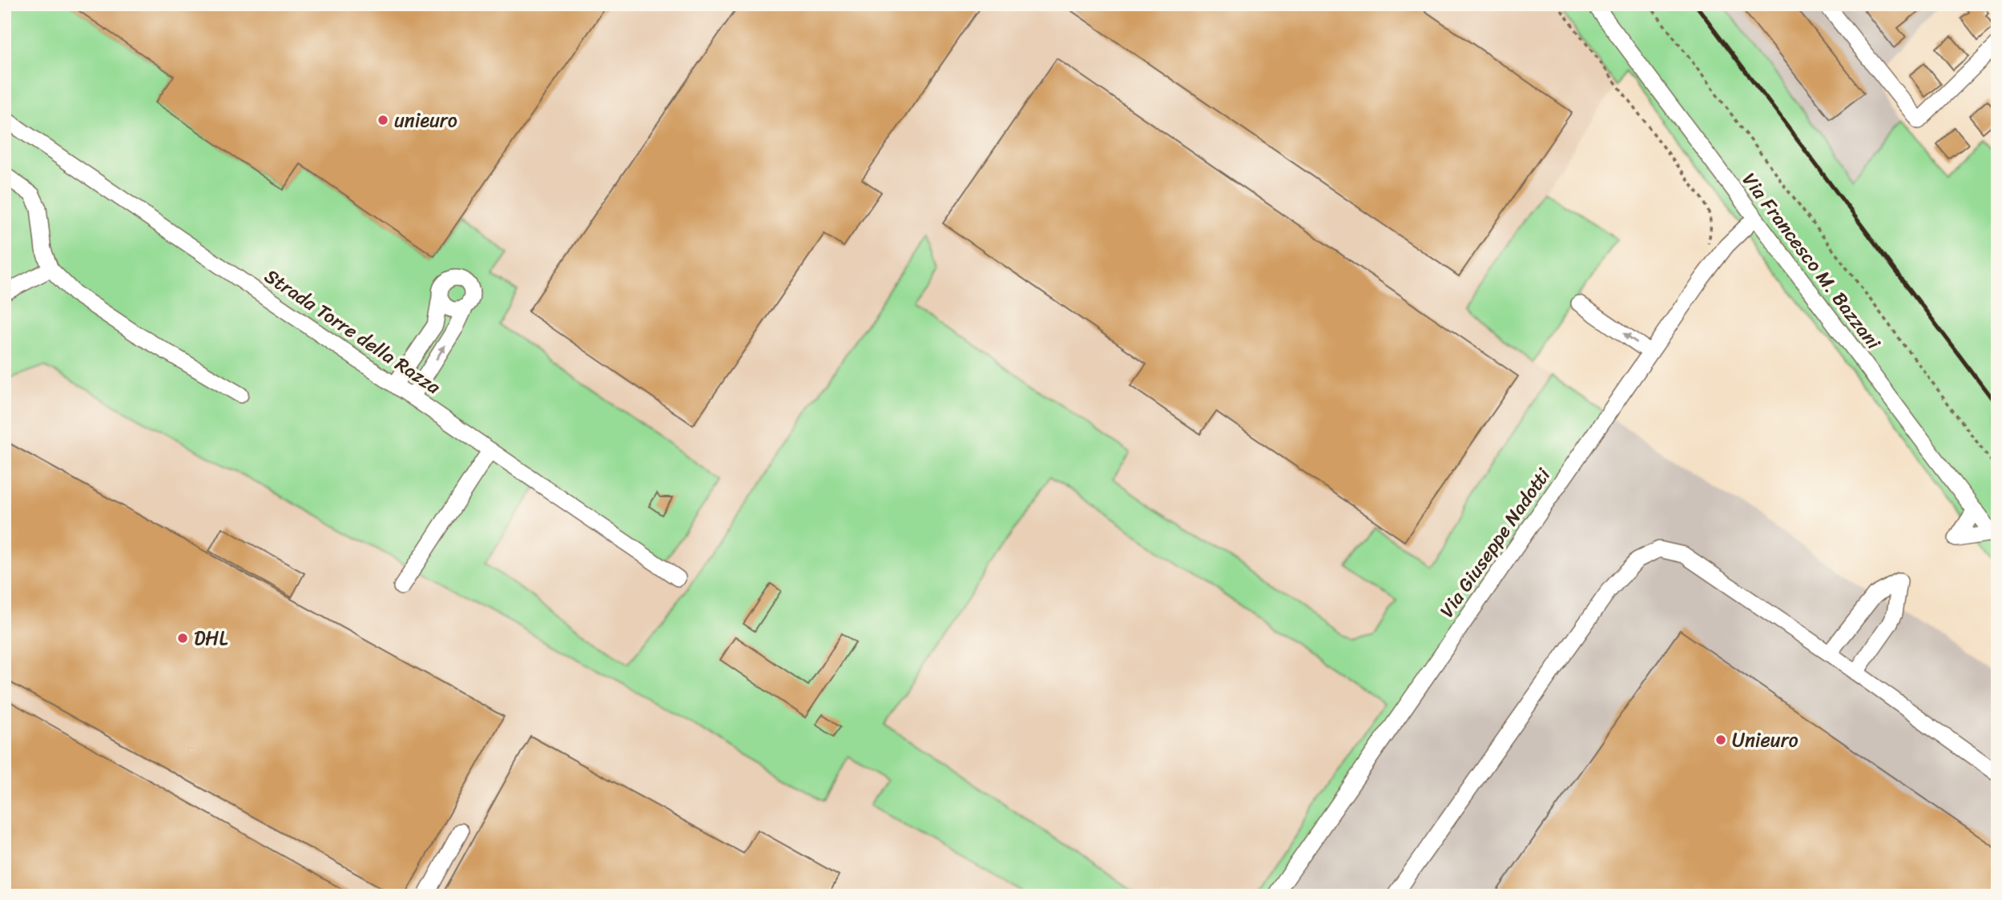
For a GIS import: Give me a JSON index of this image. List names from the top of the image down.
{
  "streets": {
    "street": ["Via Francesco M. Bazzani", "Strada Torre della Razza", "Via Giuseppe Nadotti"]
  },
  "crossings": [
    ["Via Francesco M. Bazzani", "Via Giuseppe Nadotti"]
  ],
  "places": ["unieuro", "DHL", "Unieuro"]
}
